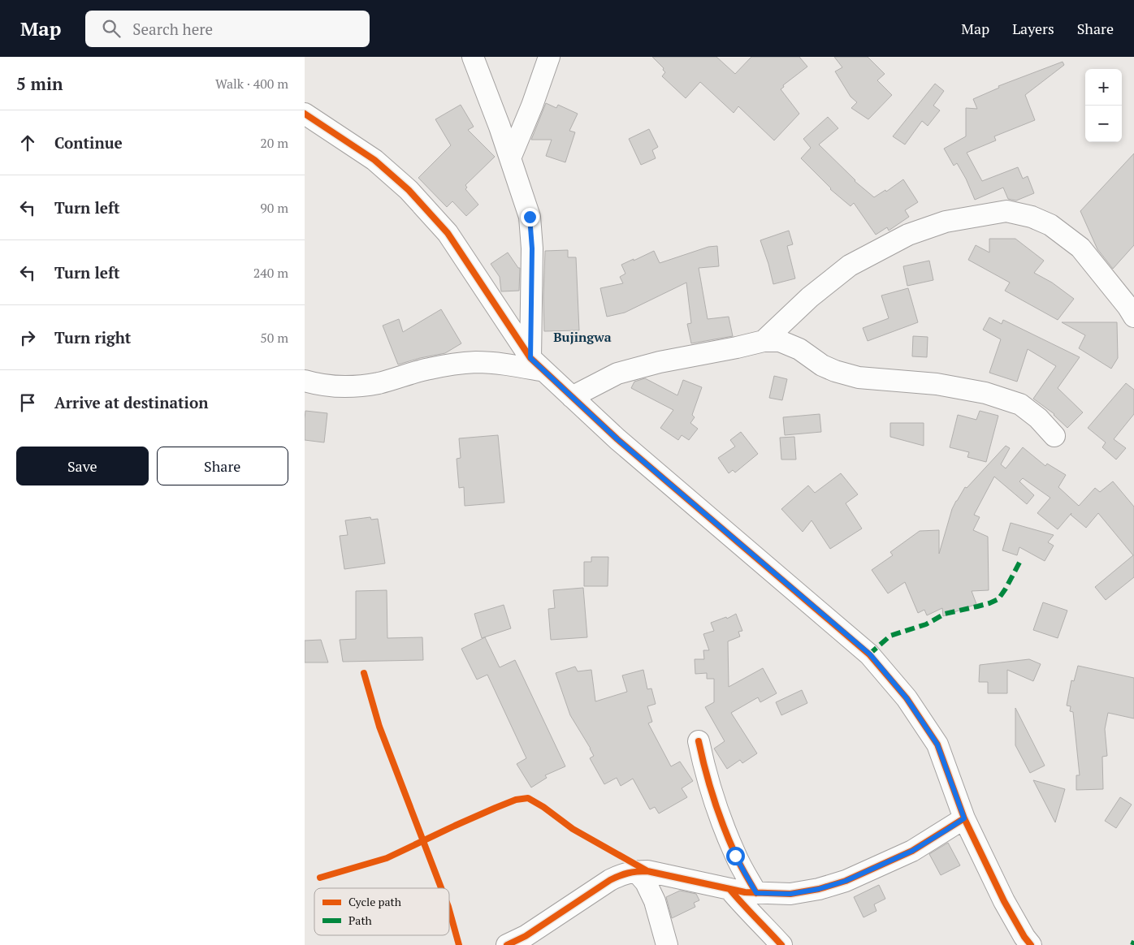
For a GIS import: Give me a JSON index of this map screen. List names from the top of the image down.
{
  "districts": ["Bujingwa"],
  "legend": ["Cycle path", "Path"],
  "page": {
    "header": "Map",
    "search": "Search here",
    "nav": ["Map", "Layers", "Share"],
    "heading": ["5 min", "Walk · 400 m"],
    "map_buttons": ["+", "−"],
    "list": [
      ["Continue", "20 m"],
      ["Turn left", "90 m"],
      ["Turn left", "240 m"],
      ["Turn right", "50 m"],
      "Arrive at destination"
    ],
    "buttons": ["Save", "Share"]
  }
}
